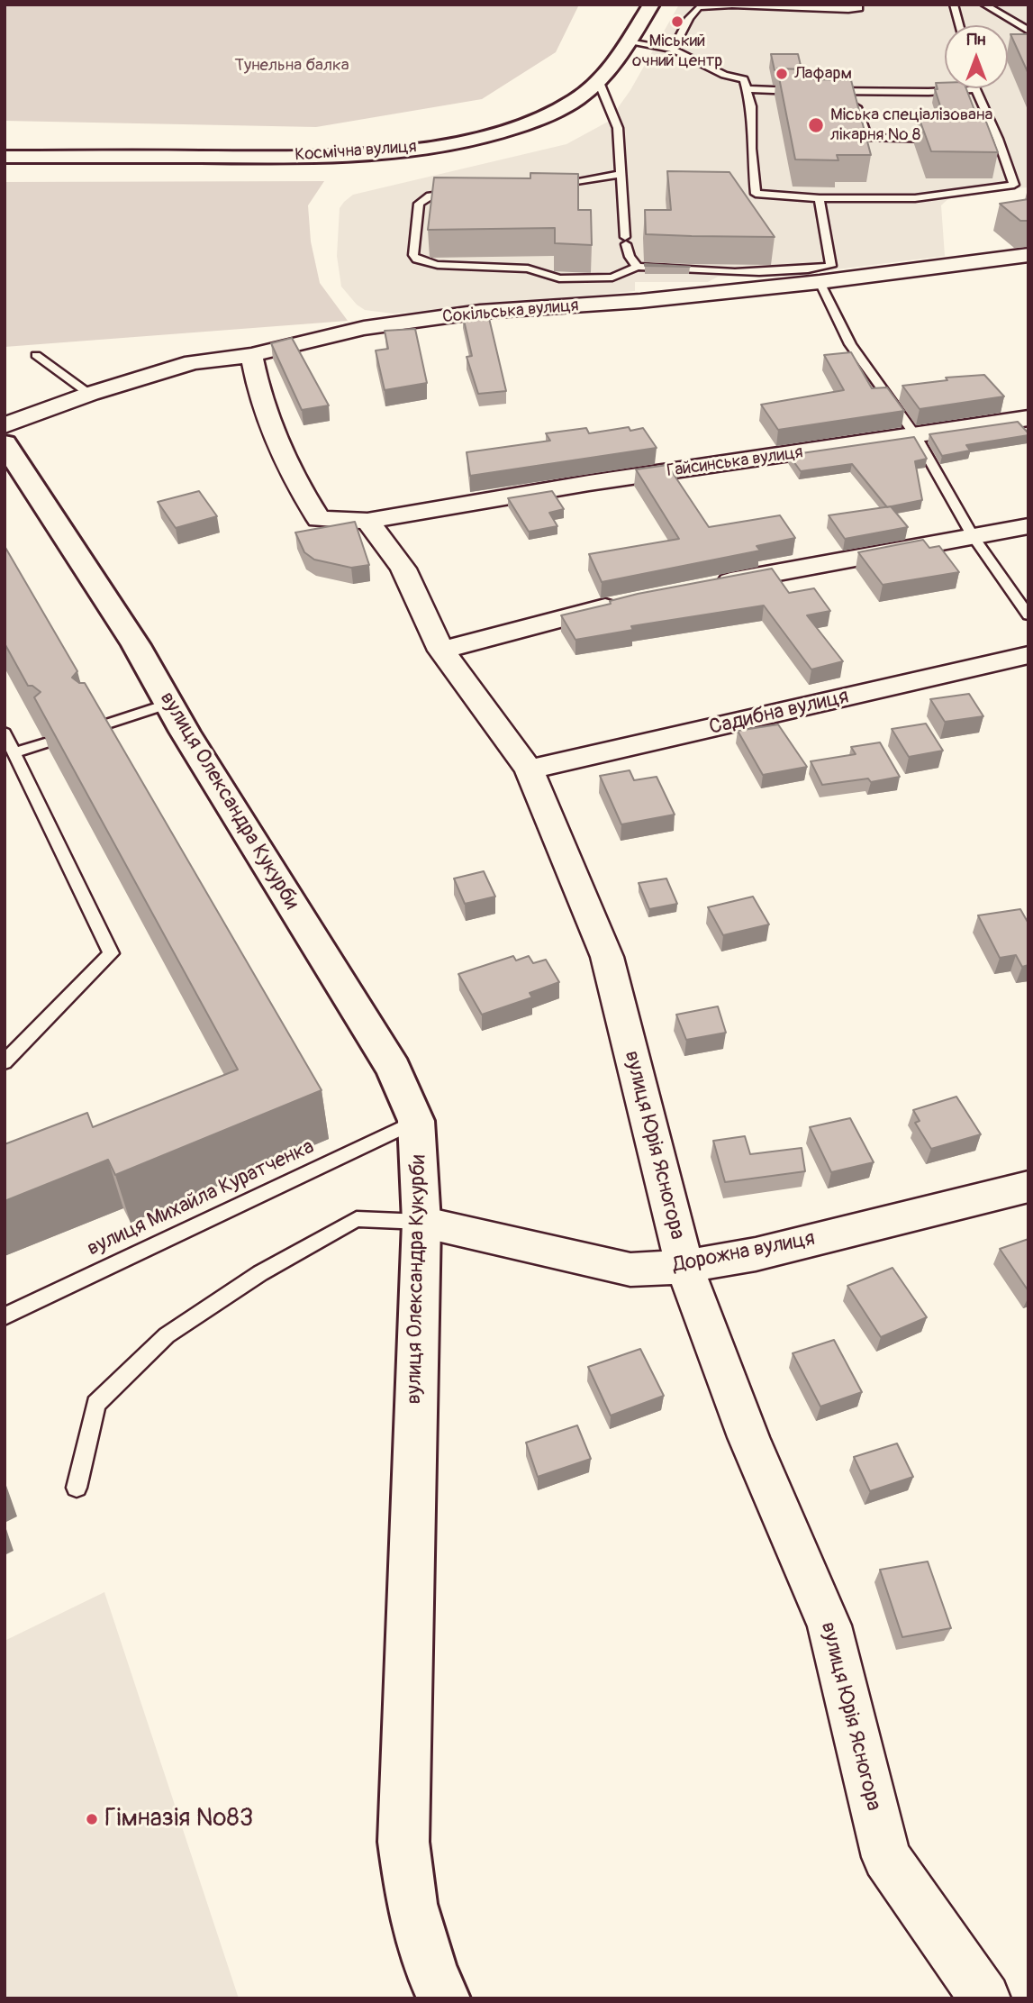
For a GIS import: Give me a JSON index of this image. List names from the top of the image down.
{
  "streets": {
    "street": [
      "Космічна вулиця",
      "Сокільська вулиця",
      "Гайсинська вулиця",
      "Садибна вулиця",
      "вулиця Олександра Кукурби",
      "вулиця Юрія Ясногора",
      "Дорожна вулиця"
    ],
    "lane": ["вулиця Михайла Куратченка"]
  },
  "crossings": [
    ["Гайсинська вулиця", "вулиця Юрія Ясногора"],
    ["Садибна вулиця", "вулиця Юрія Ясногора"],
    ["вулиця Олександра Кукурби", "вулиця Михайла Куратченка"],
    ["вулиця Олександра Кукурби", "Дорожна вулиця"],
    ["вулиця Юрія Ясногора", "Дорожна вулиця"]
  ],
  "parks": ["Тунельна балка"],
  "places": [
    "Міський очний центр",
    "Лафарм",
    "Міська спеціалізована лікарня № 8",
    "Гімназія №83"
  ],
  "north": "top"
}
